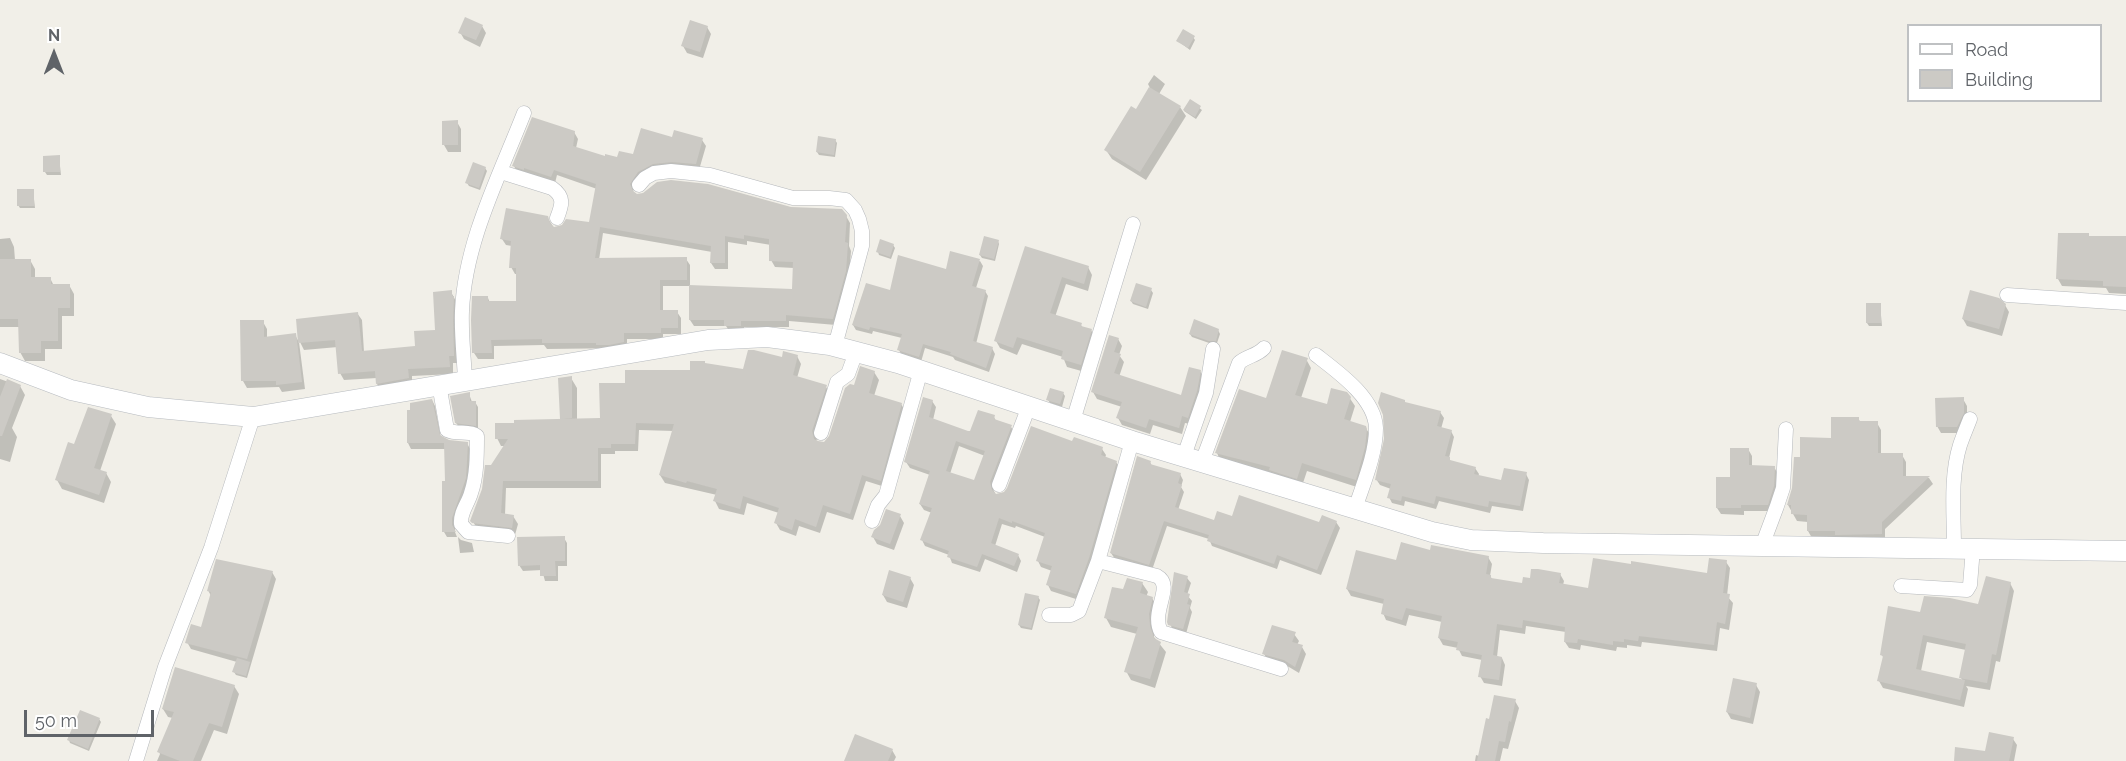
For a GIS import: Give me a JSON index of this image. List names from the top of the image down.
{
  "legend": ["Road", "Building"],
  "scale_bar": "50 m",
  "north": "top"
}
